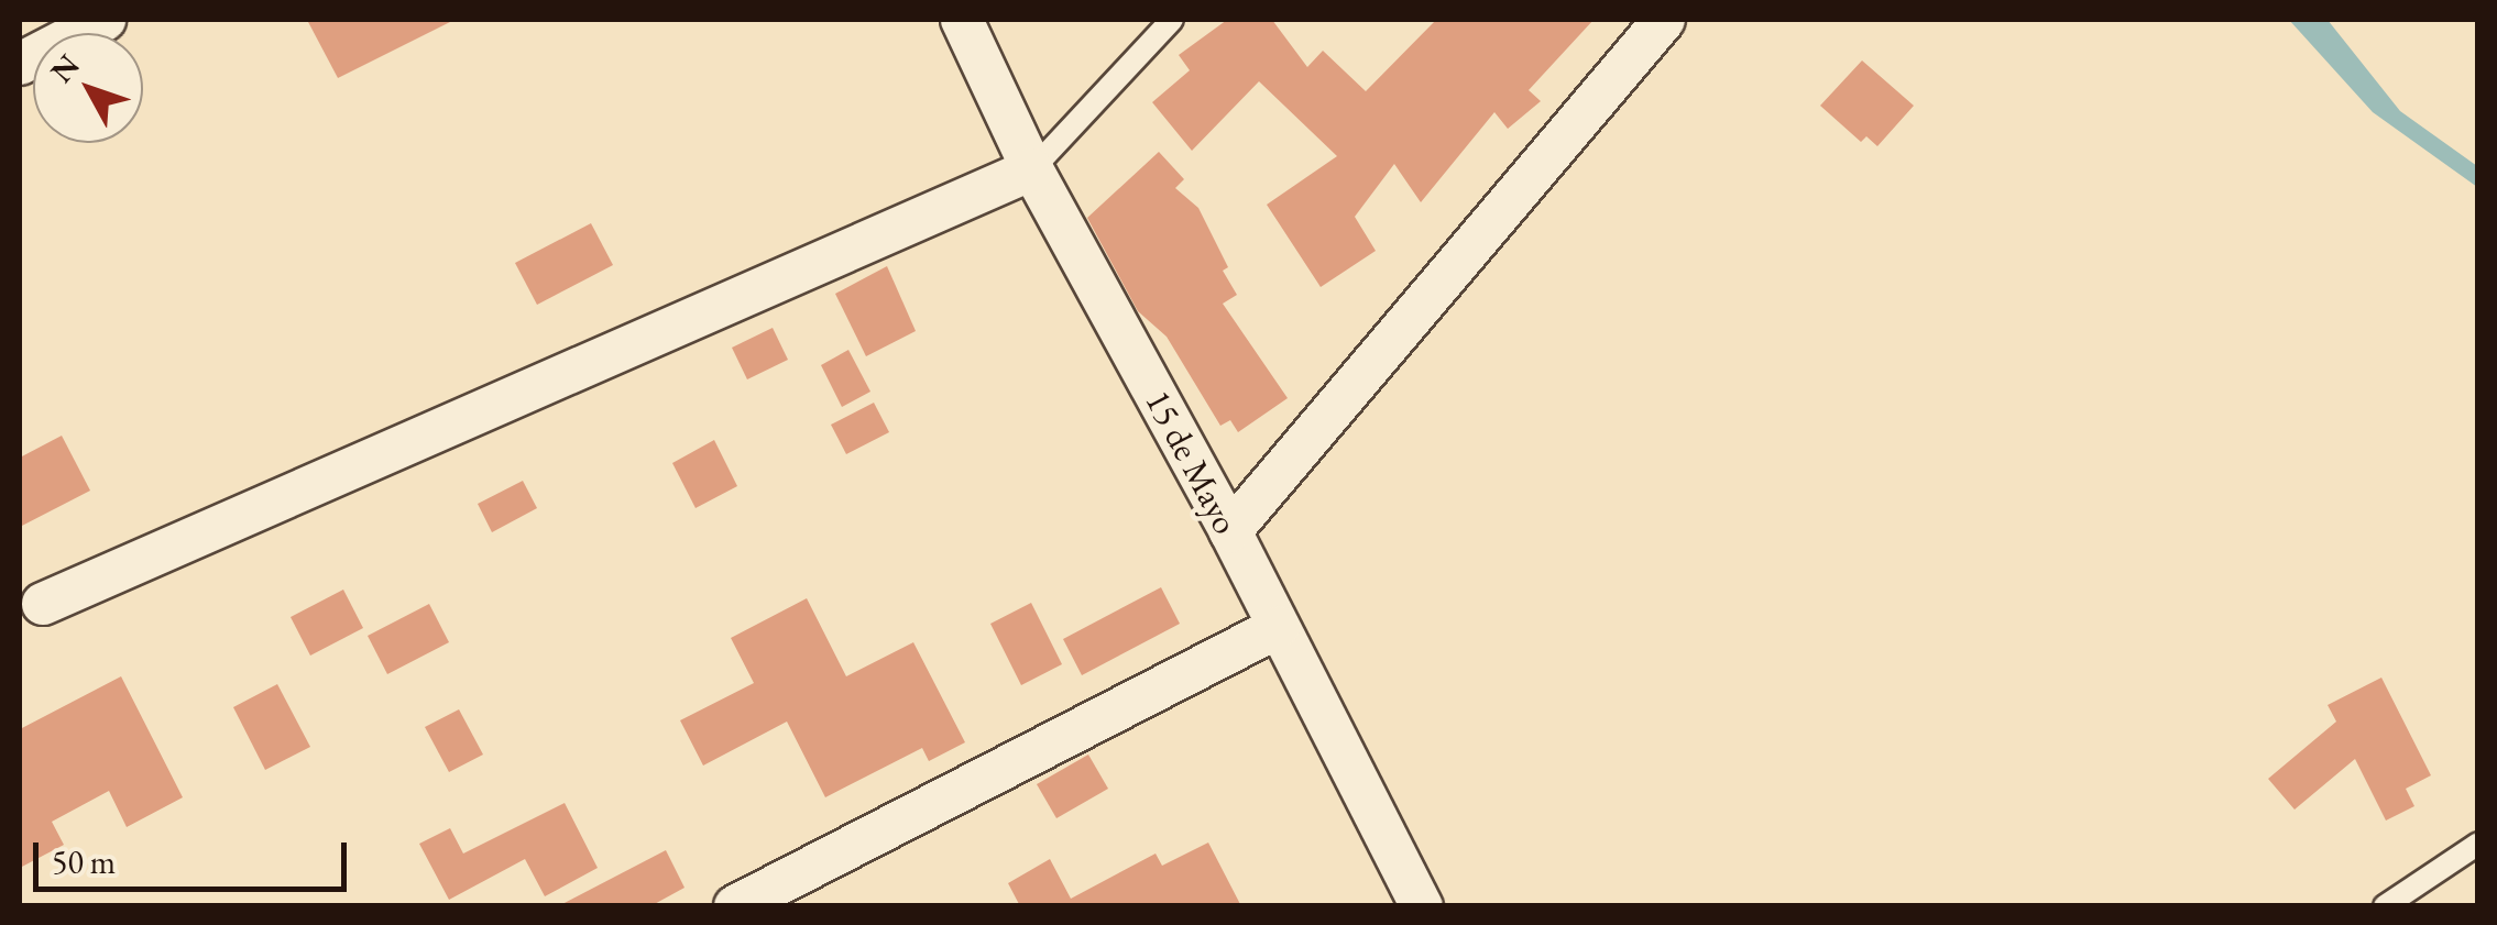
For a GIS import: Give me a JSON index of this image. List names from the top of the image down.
{
  "streets": {
    "street": ["15 de Mayo"]
  },
  "scale_bar": "50 m",
  "north": "top left"
}
